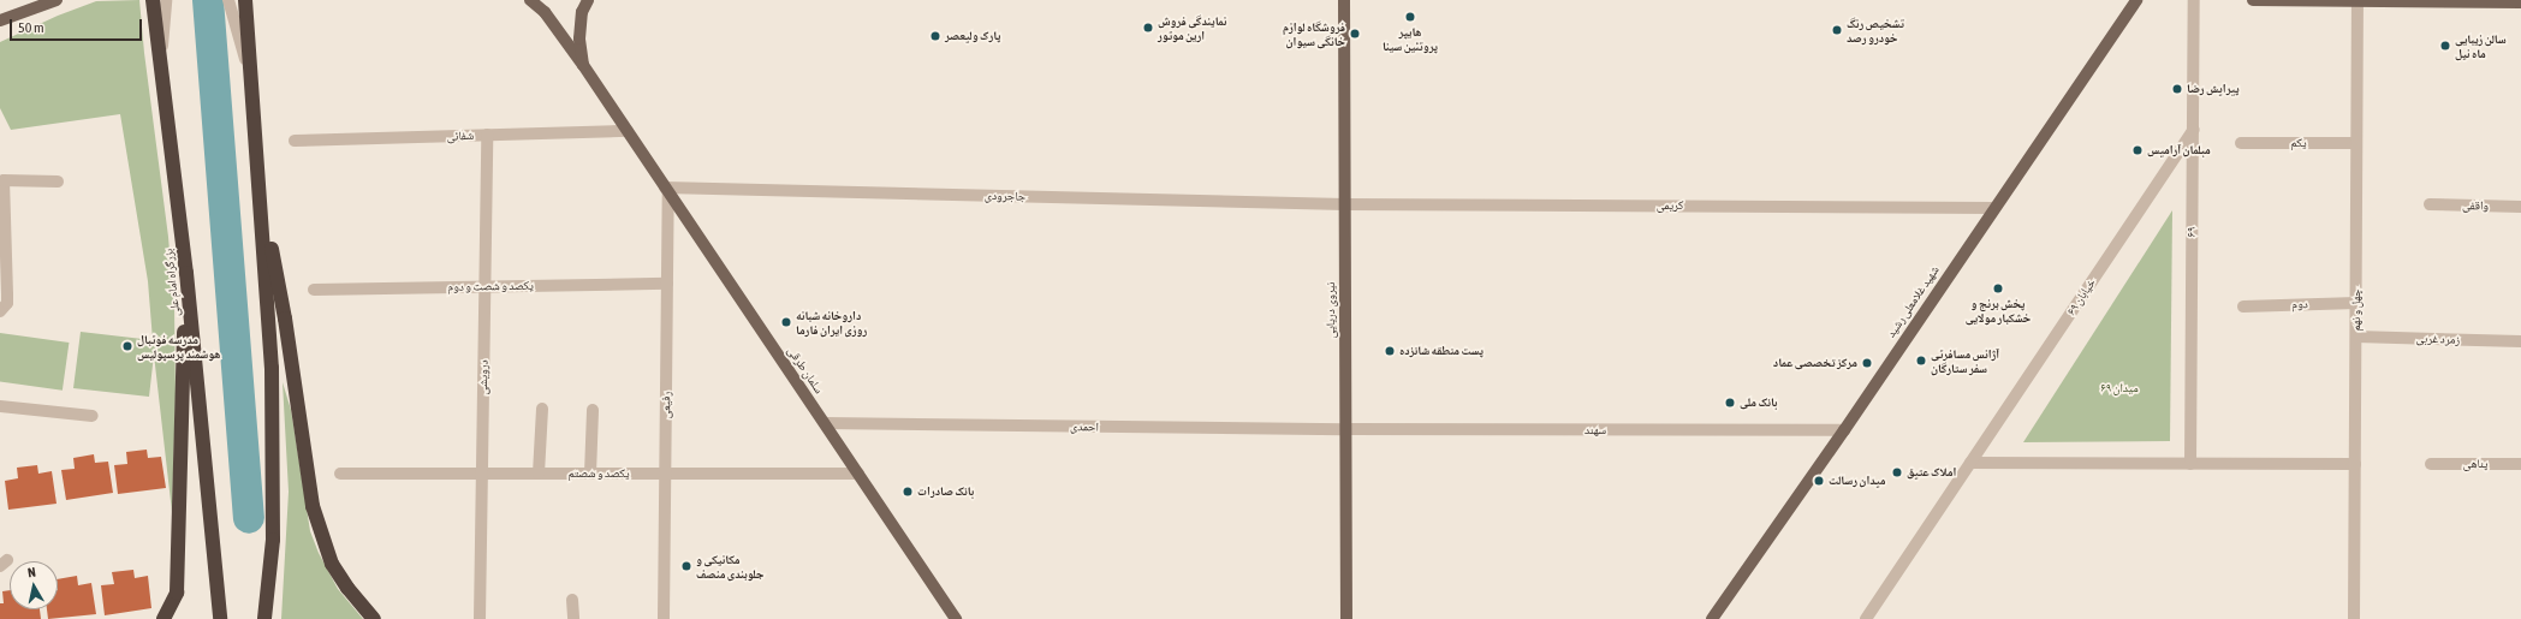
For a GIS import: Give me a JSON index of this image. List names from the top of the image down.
{
  "streets": {
    "highway": ["بزرگراه امام علی"],
    "main road": ["شهید غلامعلی رشید", "نیروی دریایی", "سلمان طرقی"],
    "street": [
      "شفائی",
      "یکم",
      "جاجرودی",
      "کریمی",
      "واقفی",
      "۶۹",
      "یکصد و شصت و دوم",
      "خیابان ۶۹",
      "دوم",
      "چهل و نهم",
      "زمرد غربی",
      "درویشی",
      "رفیعی",
      "احمدی",
      "سهند",
      "پناهی",
      "یکصد و شصتم"
    ]
  },
  "crossings": [
    ["شفائی", "سلمان طرقی"],
    ["شفائی", "درویشی"],
    ["یکم", "چهل و نهم"],
    ["جاجرودی", "کریمی"],
    ["جاجرودی", "نیروی دریایی"],
    ["جاجرودی", "سلمان طرقی"],
    ["جاجرودی", "رفیعی"],
    ["کریمی", "شهید غلامعلی رشید"],
    ["کریمی", "نیروی دریایی"],
    ["۶۹", "خیابان ۶۹"],
    ["یکصد و شصت و دوم", "درویشی"],
    ["یکصد و شصت و دوم", "رفیعی"],
    ["شهید غلامعلی رشید", "سهند"],
    ["دوم", "چهل و نهم"],
    ["نیروی دریایی", "احمدی"],
    ["نیروی دریایی", "سهند"],
    ["چهل و نهم", "زمرد غربی"],
    ["سلمان طرقی", "رفیعی"],
    ["سلمان طرقی", "احمدی"],
    ["سلمان طرقی", "یکصد و شصتم"],
    ["درویشی", "یکصد و شصتم"],
    ["رفیعی", "یکصد و شصتم"],
    ["احمدی", "سهند"]
  ],
  "parks": ["میدان ۶۹"],
  "places": [
    "هایپر پروتئین سینا",
    "نمایندگی فروش ارین موتور",
    "تشخیص رنگ خودرو رصد",
    "فروشگاه لوازم خانگی سیوان",
    "پارک ولیعصر",
    "سالن زیبایی ماه نیل",
    "پیرایش رضا",
    "مبلمان آرامیس",
    "پخش برنج و خشکبار مولایی",
    "داروخانه شبانه روزی ایران فارما",
    "مدرسه فوتبال هوشمند پرسپولیس",
    "پست منطقه شانزده",
    "آژانس مسافرتی سفر ستارگان",
    "مرکز تخصصی عماد",
    "بانک ملی",
    "املاک عتیق",
    "میدان رسالت",
    "بانک صادرات",
    "مکانیکی و جلوبندی منصف"
  ],
  "scale_bar": "50 m",
  "north": "top"
}
